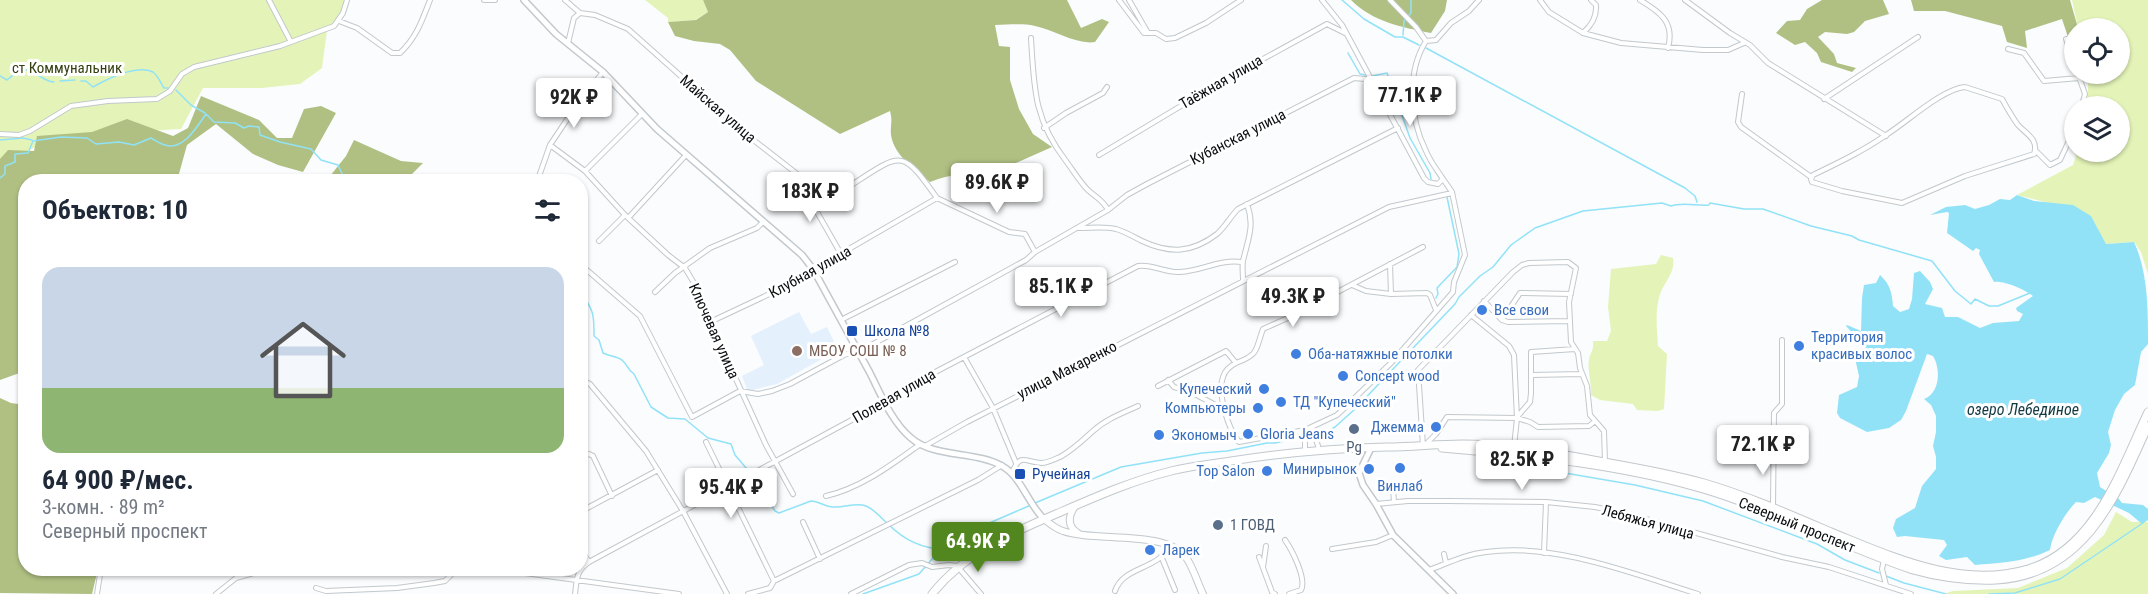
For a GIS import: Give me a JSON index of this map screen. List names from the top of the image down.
{
  "streets": {
    "main road": ["Северный проспект"],
    "street": [
      "Таёжная улица",
      "Майская улица",
      "Кубанская улица",
      "Клубная улица",
      "Ключевая улица",
      "улица Макаренко",
      "Полевая улица",
      "Лебяжья улица"
    ]
  },
  "crossings": [
    ["Кубанская улица", "Ключевая улица"],
    ["Клубная улица", "Ключевая улица"],
    ["Ключевая улица", "Полевая улица"]
  ],
  "water": ["озеро Лебединое"],
  "parks": ["ст Коммунальник"],
  "places": {
    "other": [
      "Все свои",
      "Территория красивых волос",
      "МБОУ СОШ № 8",
      "Оба-натяжные потолки",
      "Concept wood",
      "Купеческий",
      "ТД \"Купеческий\"",
      "Компьютеры",
      "Джемма",
      "Pg",
      "Gloria Jeans",
      "Экономыч",
      "Винлаб",
      "Минирынок",
      "Top Salon",
      "1 ГОВД",
      "Ларек"
    ],
    "transit": ["Школа №8", "Ручейная"]
  },
  "page": {
    "price": [
      "77.1K ₽",
      "92K ₽",
      "89.6K ₽",
      "183K ₽",
      "85.1K ₽",
      "49.3K ₽",
      "72.1K ₽",
      "82.5K ₽",
      "95.4K ₽",
      "64.9K ₽"
    ],
    "heading": "Объектов: 10",
    "list": [
      {
        "name": "64 900 ₽/мес.",
        "note": "3-комн. · 89 m² · Северный проспект"
      }
    ]
  }
}
